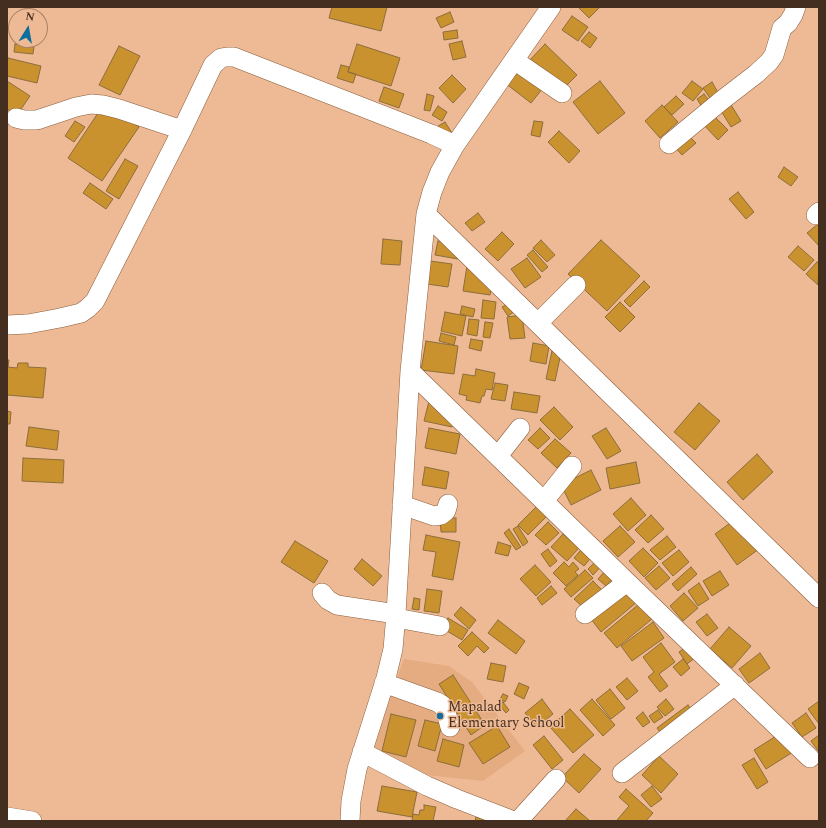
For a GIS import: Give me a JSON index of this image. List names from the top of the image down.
{
  "places": ["Mapalad Elementary School"],
  "north": "top"
}
